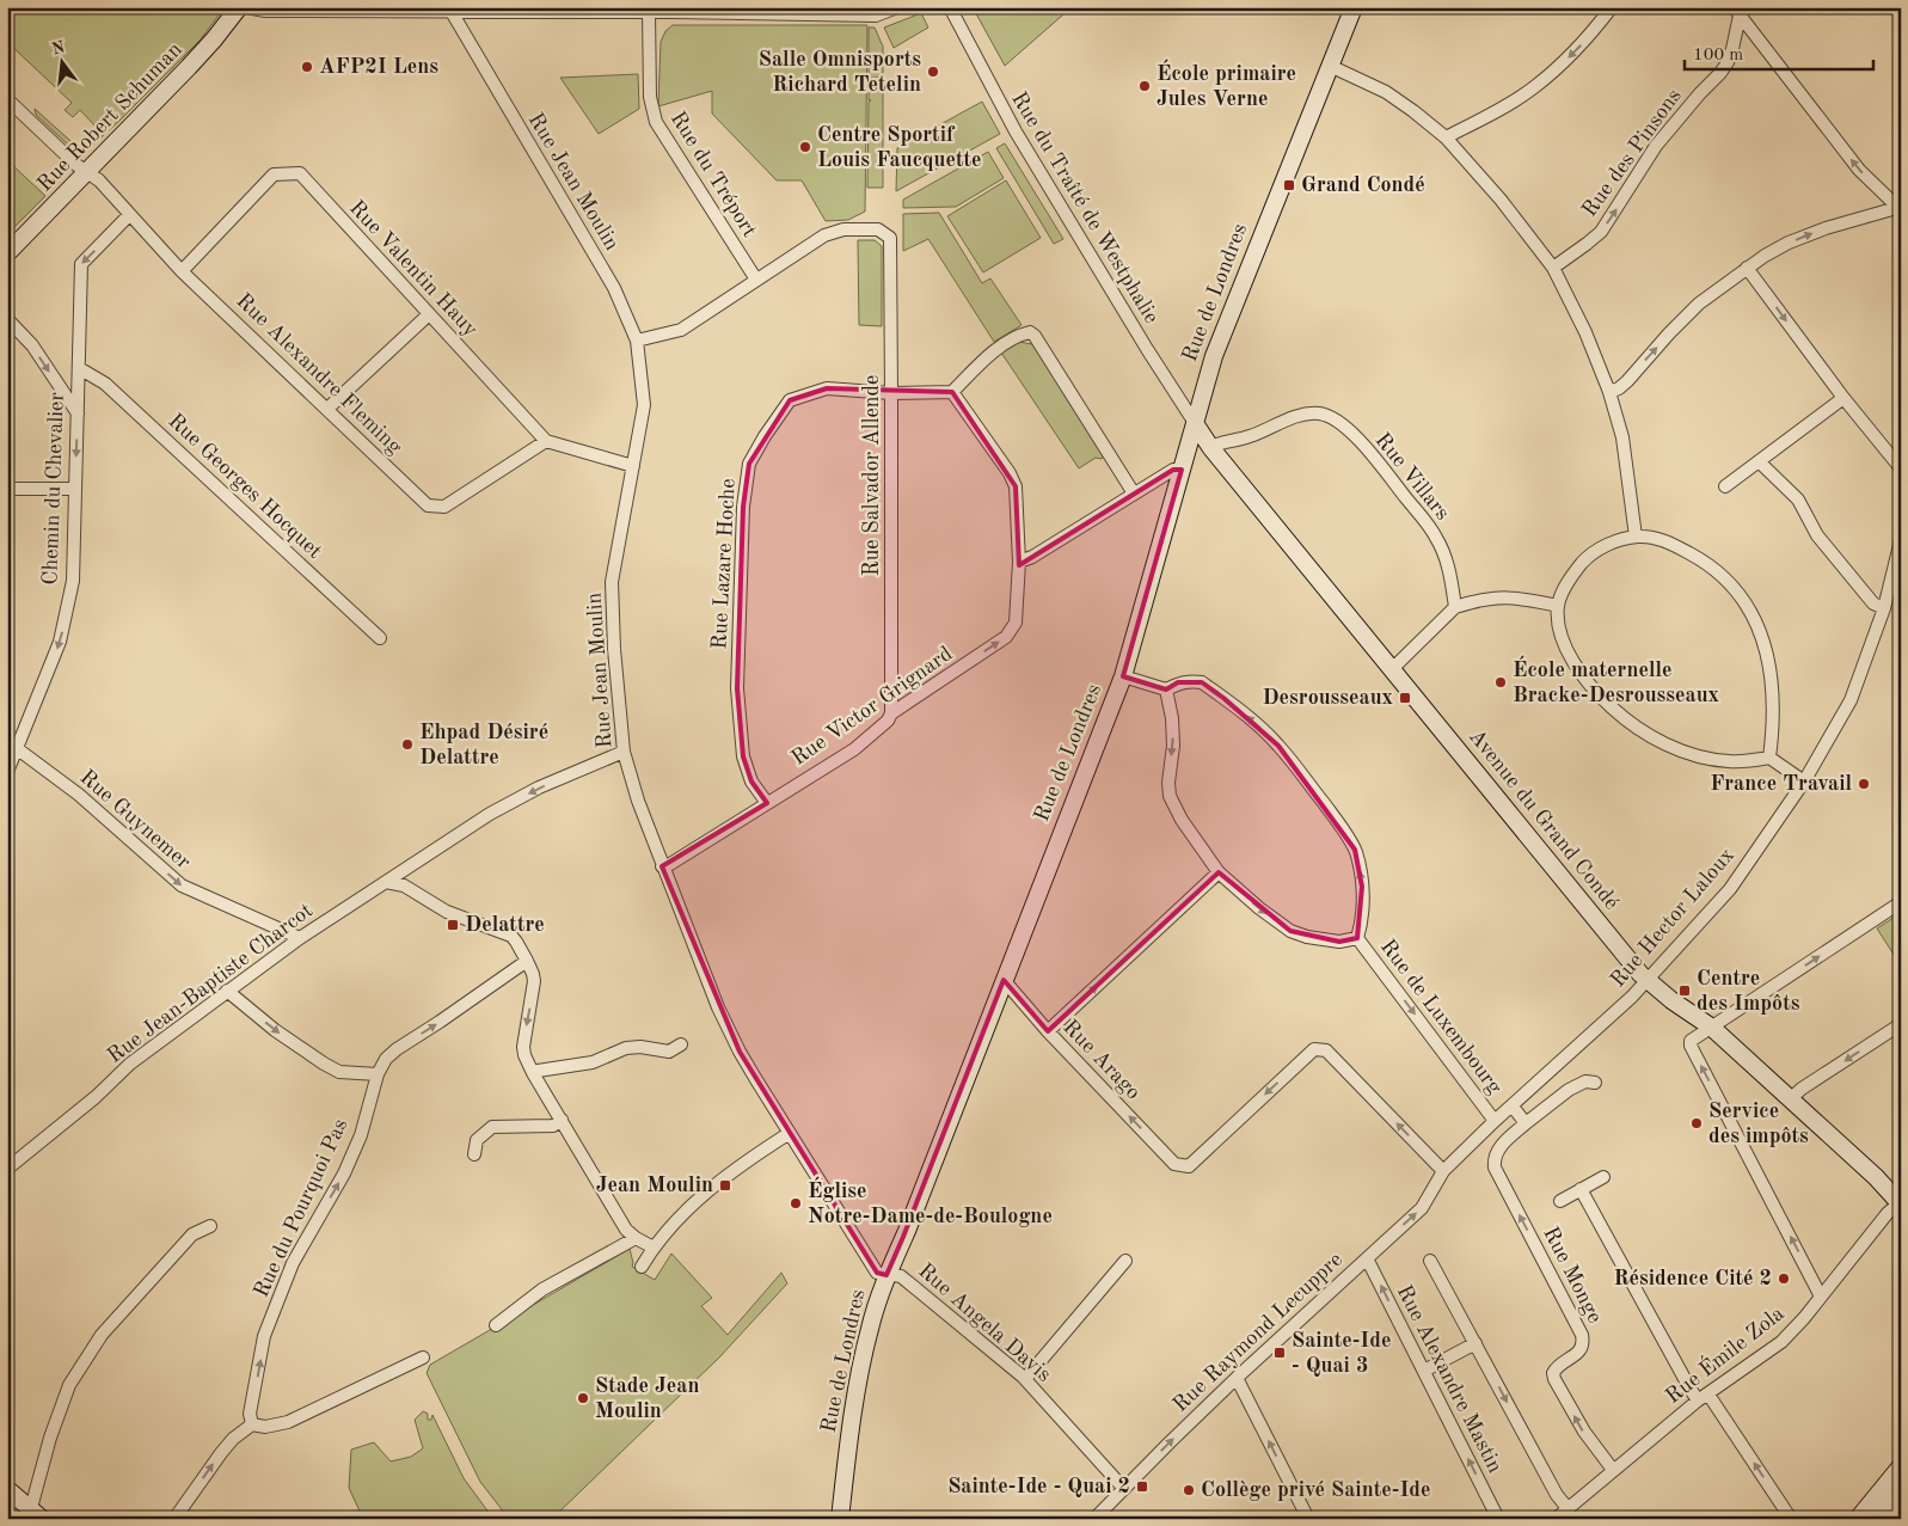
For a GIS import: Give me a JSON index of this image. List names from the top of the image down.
{
  "streets": {
    "street": [
      "Rue Robert Schuman",
      "Rue des Pinsons",
      "Rue du Tréport",
      "Rue Jean Moulin",
      "Rue du Traîté de Westphalie",
      "Rue Valentin Hauy",
      "Rue de Londres",
      "Rue Alexandre Fleming",
      "Rue Salvador Allende",
      "Rue Villars",
      "Rue Georges Hocquet",
      "Chemin du Chevalier",
      "Rue Lazare Hoche",
      "Rue Victor Grignard",
      "Rue Guynemer",
      "Avenue du Grand Condé",
      "Rue Hector Laloux",
      "Rue Jean-Baptiste Charcot",
      "Rue de Luxembourg",
      "Rue Arago",
      "Rue du Pourquoi Pas",
      "Rue Monge",
      "Rue Angela Davis",
      "Rue Raymond Lecuppre",
      "Rue Émile Zola",
      "Rue Alexandre Mastin"
    ]
  },
  "crossings": [
    ["Rue Robert Schuman", "Rue Alexandre Fleming"],
    ["Rue du Tréport", "Rue Salvador Allende"],
    ["Rue Jean Moulin", "Rue de Londres"],
    ["Rue Jean Moulin", "Rue Victor Grignard"],
    ["Rue Jean Moulin", "Rue Jean-Baptiste Charcot"],
    ["Rue Jean Moulin", "Rue Angela Davis"],
    ["Rue du Traîté de Westphalie", "Rue de Londres"],
    ["Rue du Traîté de Westphalie", "Avenue du Grand Condé"],
    ["Rue Valentin Hauy", "Rue Alexandre Fleming"],
    ["Rue de Londres", "Avenue du Grand Condé"],
    ["Rue de Londres", "Rue Arago"],
    ["Rue de Londres", "Rue Angela Davis"],
    ["Rue Alexandre Fleming", "Chemin du Chevalier"],
    ["Rue Salvador Allende", "Rue Lazare Hoche"],
    ["Rue Salvador Allende", "Rue Victor Grignard"],
    ["Rue Villars", "Avenue du Grand Condé"],
    ["Rue Georges Hocquet", "Chemin du Chevalier"],
    ["Chemin du Chevalier", "Rue Guynemer"],
    ["Rue Lazare Hoche", "Rue Victor Grignard"],
    ["Rue Guynemer", "Rue Jean-Baptiste Charcot"],
    ["Avenue du Grand Condé", "Rue Hector Laloux"],
    ["Avenue du Grand Condé", "Rue Émile Zola"],
    ["Rue Hector Laloux", "Rue de Luxembourg"],
    ["Rue Hector Laloux", "Rue Arago"],
    ["Rue Hector Laloux", "Rue Raymond Lecuppre"],
    ["Rue Arago", "Rue Raymond Lecuppre"],
    ["Rue Monge", "Rue Émile Zola"],
    ["Rue Angela Davis", "Rue Raymond Lecuppre"],
    ["Rue Raymond Lecuppre", "Rue Alexandre Mastin"]
  ],
  "one_way": [
    "Rue des Pinsons",
    "Chemin du Chevalier",
    "Rue Guynemer",
    "Rue Jean-Baptiste Charcot",
    "Rue de Luxembourg",
    "Rue du Pourquoi Pas",
    "Rue Raymond Lecuppre"
  ],
  "places": {
    "other": [
      "AFP2I Lens",
      "Salle Omnisports Richard Tetelin",
      "École primaire Jules Verne",
      "Centre Sportif Louis Faucquette",
      "École maternelle Bracke-Desrousseaux",
      "Ehpad Désiré Delattre",
      "France Travail",
      "Service des impôts",
      "Église Notre-Dame-de-Boulogne",
      "Résidence Cité 2",
      "Stade Jean Moulin",
      "Collège privé Sainte-Ide"
    ],
    "transit": [
      "Grand Condé",
      "Desrousseaux",
      "Delattre",
      "Centre des Impôts",
      "Jean Moulin",
      "Sainte-Ide - Quai 3",
      "Sainte-Ide - Quai 2"
    ]
  },
  "scale_bar": "100 m",
  "north": "top"
}
